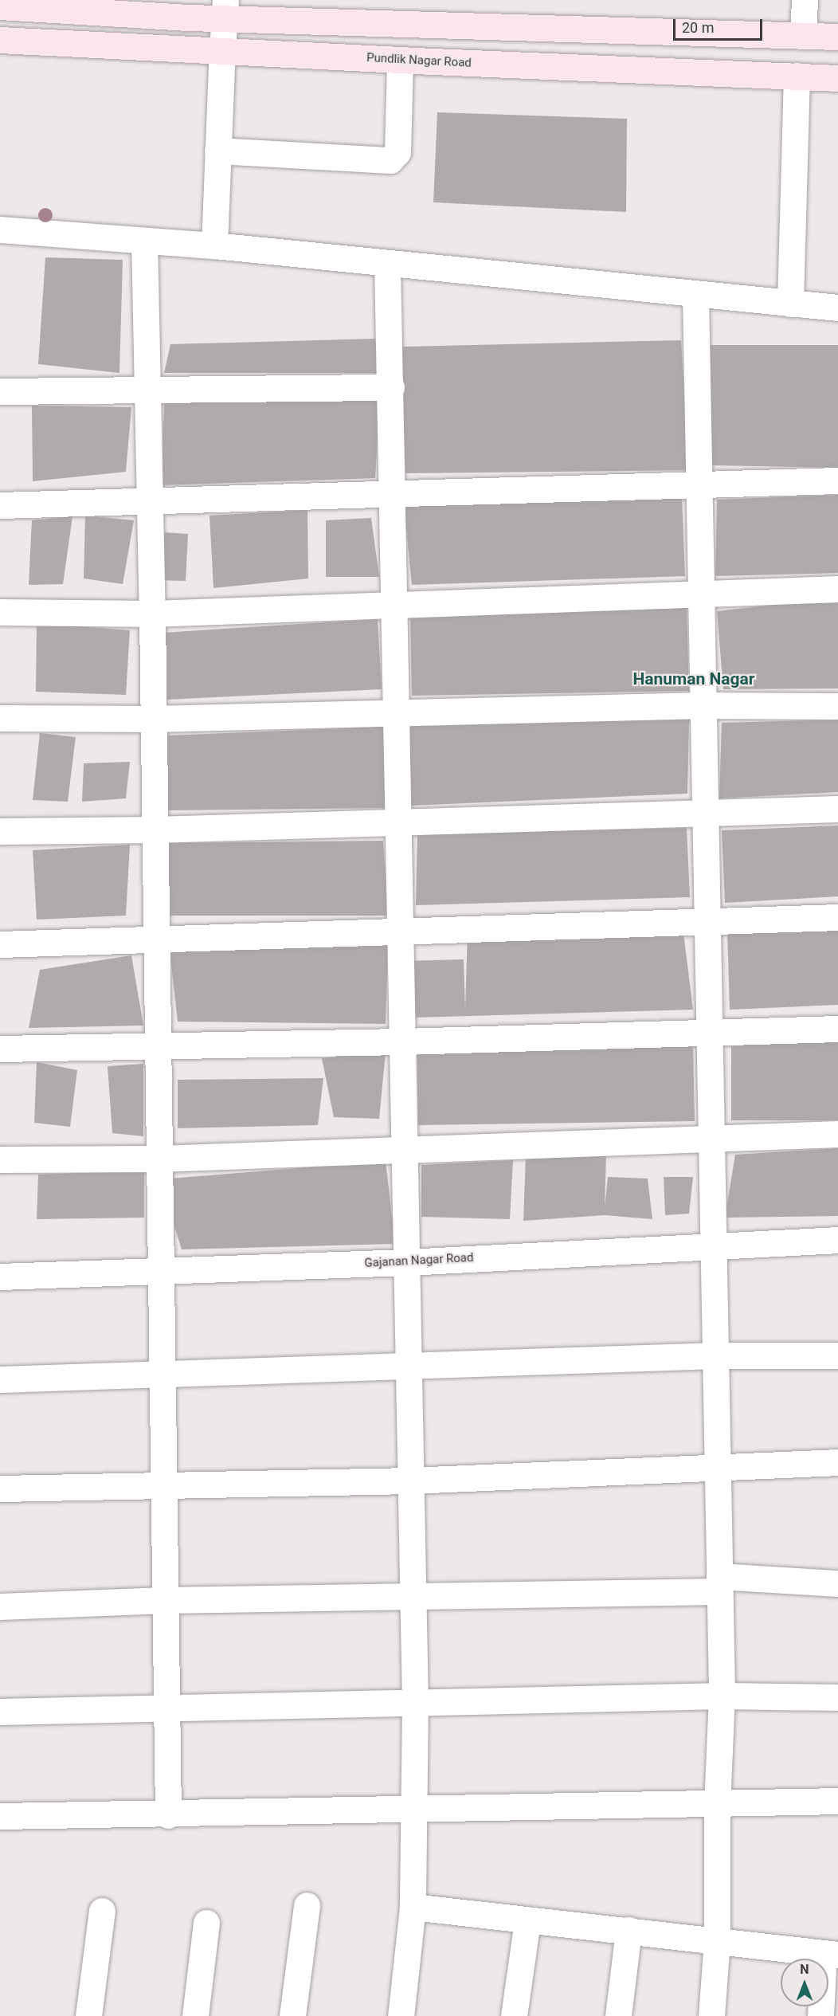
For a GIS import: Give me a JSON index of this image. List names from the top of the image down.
{
  "streets": {
    "main road": ["Pundlik Nagar Road"],
    "street": ["Gajanan Nagar Road"]
  },
  "districts": ["Hanuman Nagar"],
  "scale_bar": "20 m",
  "north": "top"
}
